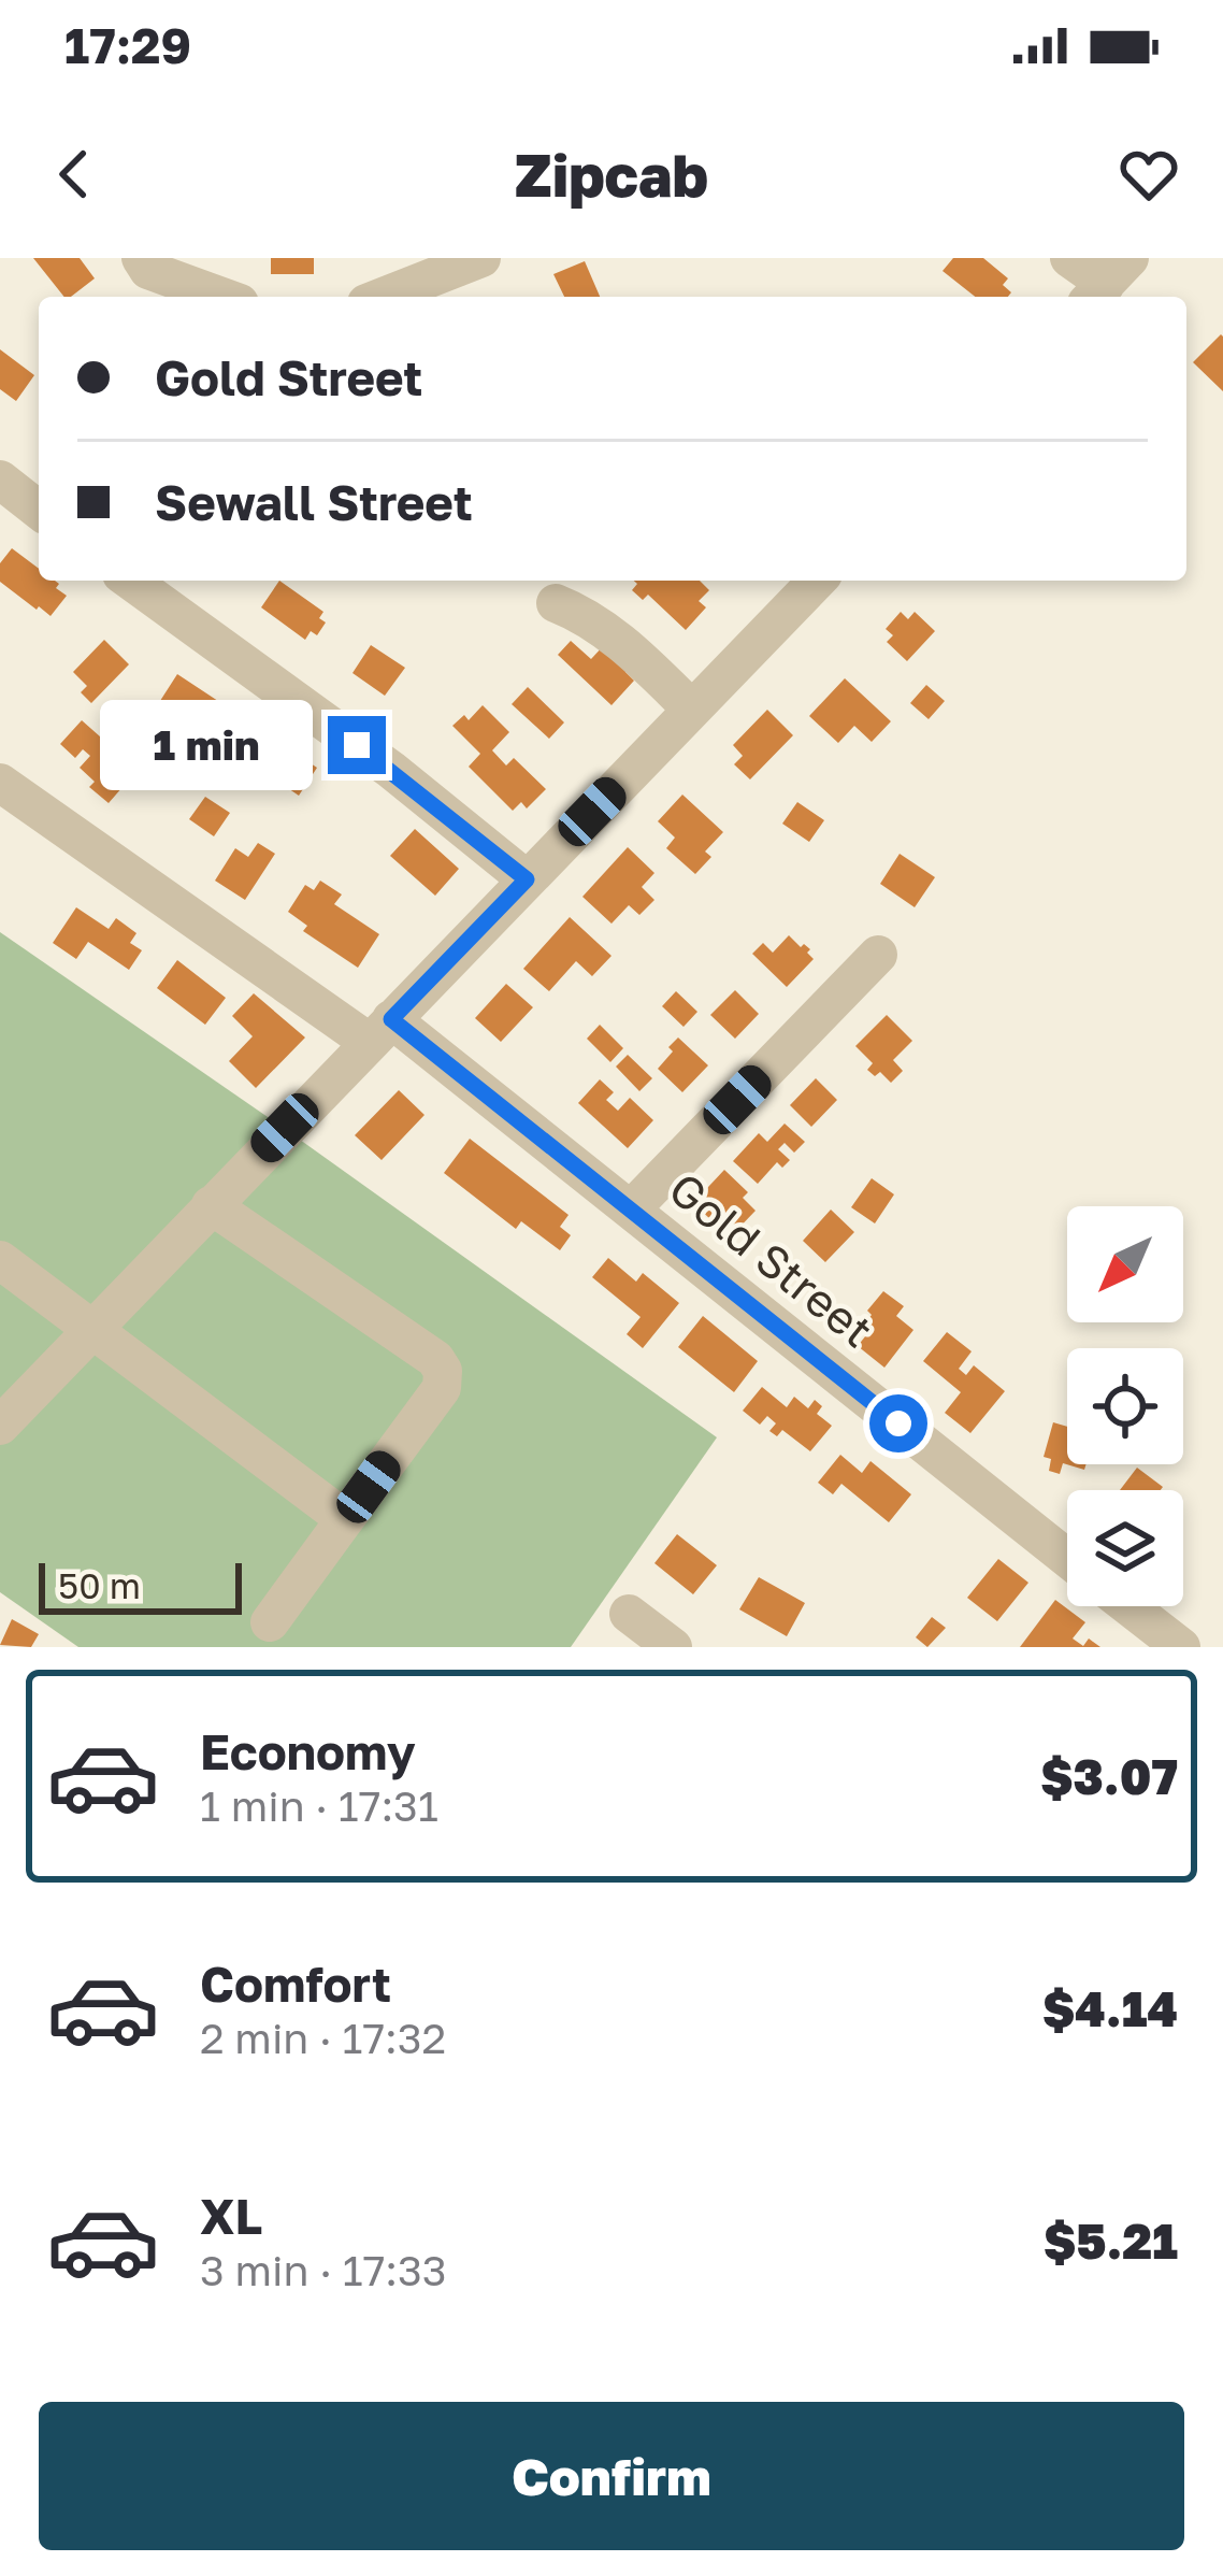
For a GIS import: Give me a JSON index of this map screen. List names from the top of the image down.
{
  "streets": {
    "street": ["Gold Street"]
  },
  "scale_bar": "50 m",
  "north": "bottom left",
  "page": {
    "status": "17:29",
    "header": "Zipcab",
    "banner": ["Gold Street", "Sewall Street"],
    "bubble": "1 min",
    "scale": "50 m",
    "list": [
      {
        "name": "Economy",
        "note": "1 min · 17:31",
        "value": "$3.07"
      },
      {
        "name": "Comfort",
        "note": "2 min · 17:32",
        "value": "$4.14"
      },
      {
        "name": "XL",
        "note": "3 min · 17:33",
        "value": "$5.21"
      }
    ],
    "buttons": "Confirm"
  }
}
